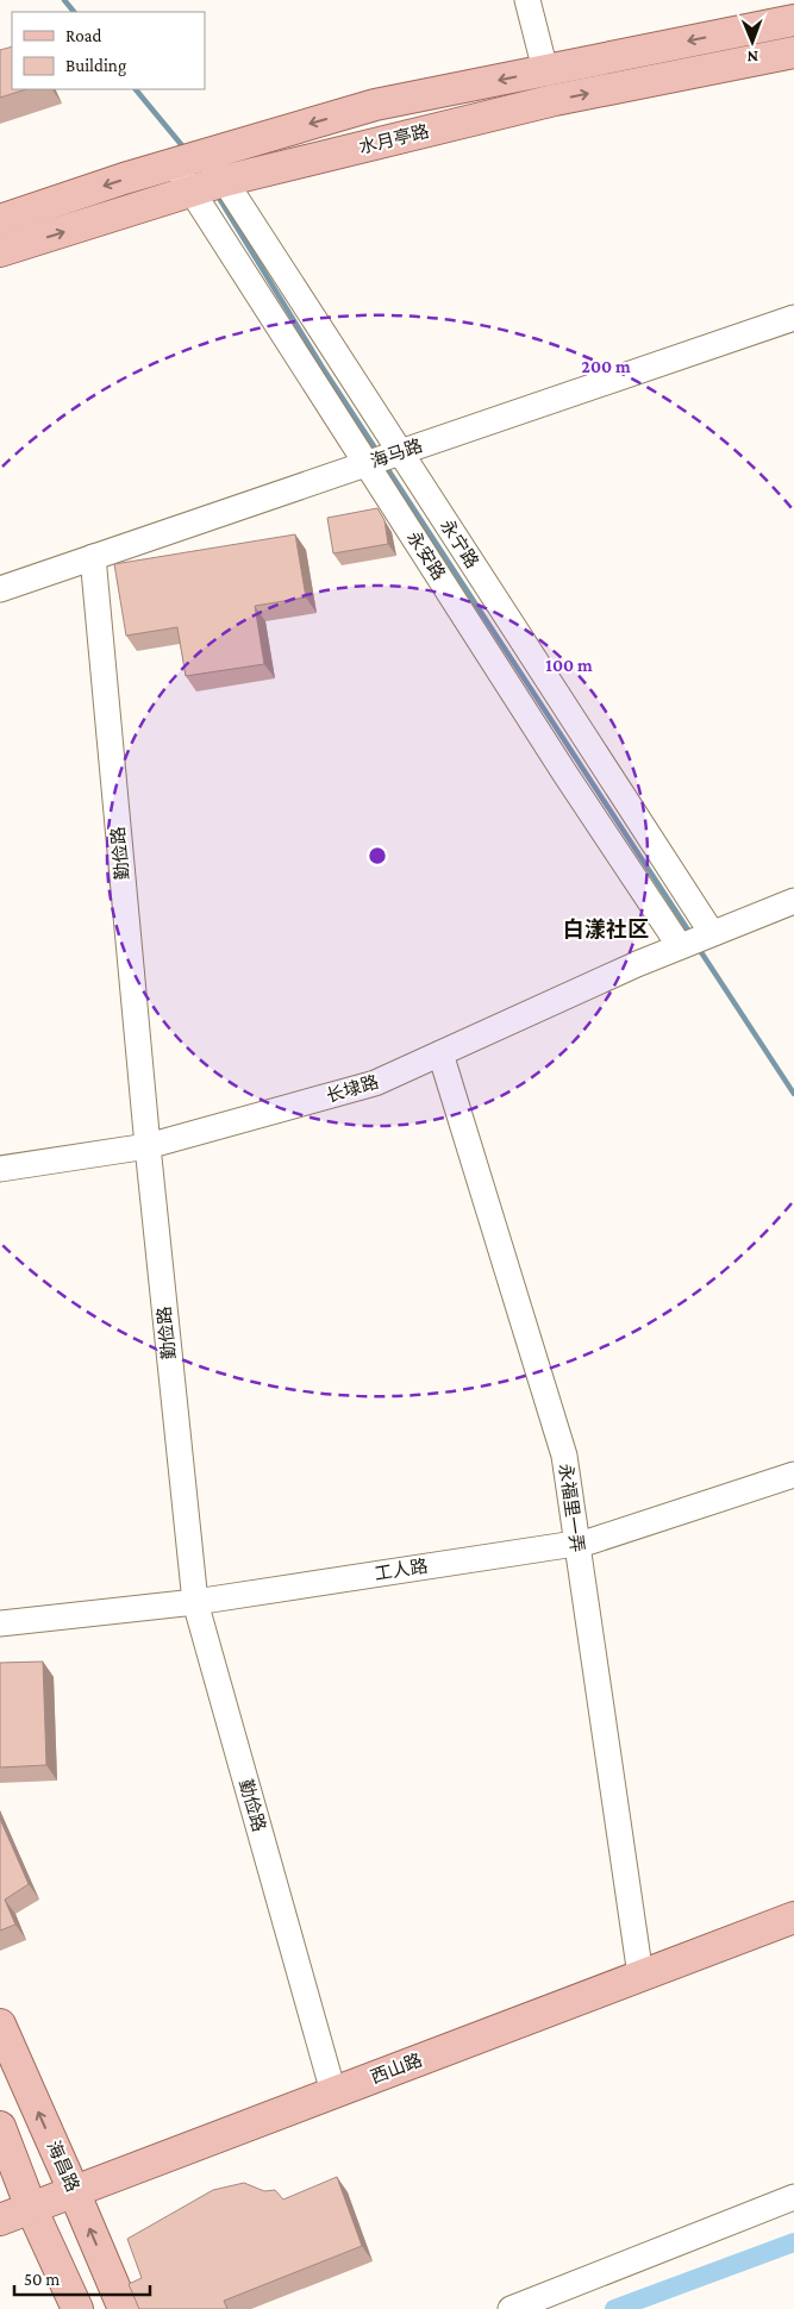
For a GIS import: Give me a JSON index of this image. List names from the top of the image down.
{
  "streets": {
    "main road": ["水月亭路", "西山路", "海昌路"],
    "street": [
      "海马路",
      "永宁路",
      "永安路",
      "勤俭路",
      "长埭路",
      "永福里一弄",
      "工人路"
    ]
  },
  "crossings": [
    ["水月亭路", "永宁路"],
    ["水月亭路", "永安路"],
    ["海马路", "永宁路"],
    ["海马路", "永安路"],
    ["海马路", "勤俭路"],
    ["永宁路", "永安路"],
    ["永宁路", "长埭路"],
    ["永安路", "长埭路"],
    ["勤俭路", "长埭路"],
    ["勤俭路", "工人路"],
    ["勤俭路", "西山路"],
    ["长埭路", "永福里一弄"],
    ["永福里一弄", "工人路"],
    ["永福里一弄", "西山路"],
    ["西山路", "海昌路"]
  ],
  "districts": ["白漾社区"],
  "legend": ["Road", "Building"],
  "scale_bar": "50 m",
  "north": "bottom",
  "rings": ["200 m", "100 m"]
}
